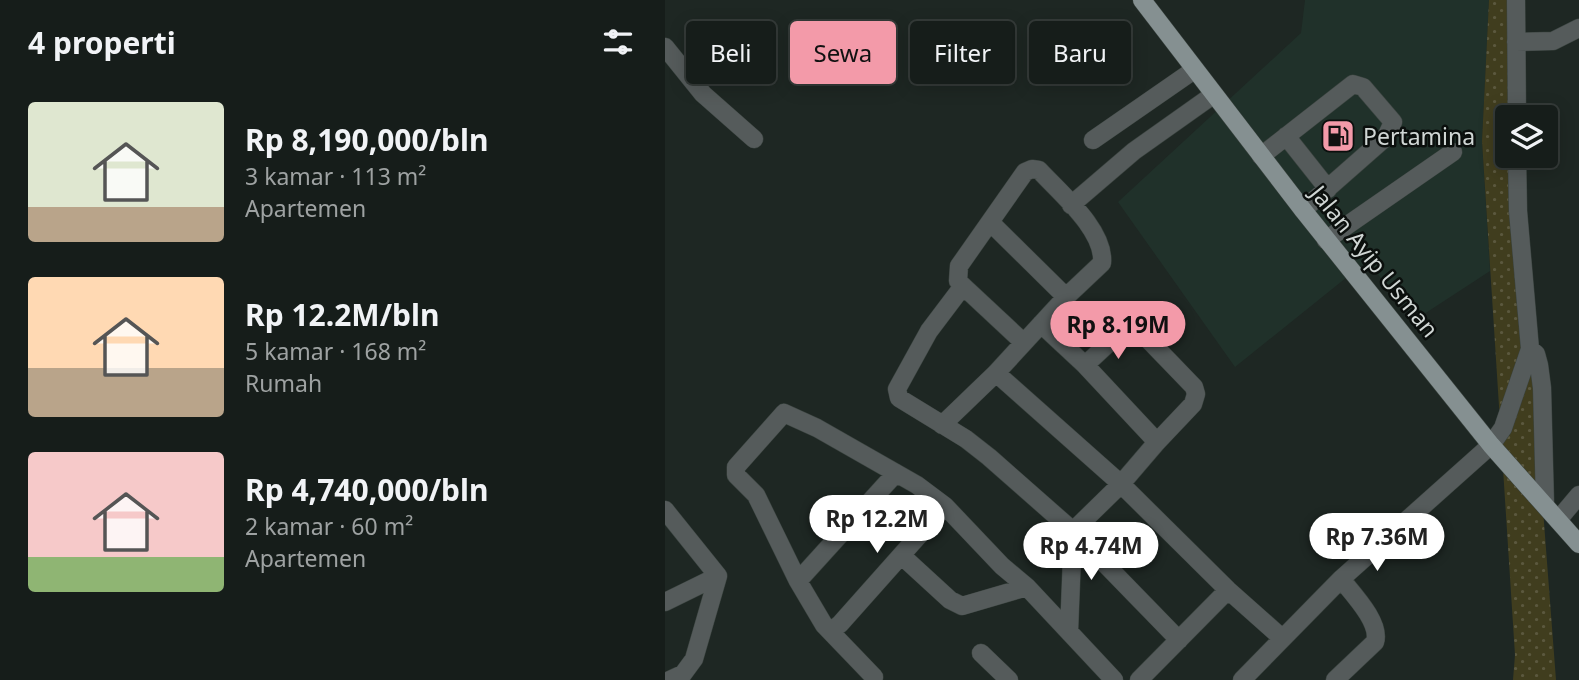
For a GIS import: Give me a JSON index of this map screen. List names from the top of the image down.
{
  "streets": {
    "main road": ["Jalan Ayip Usman"]
  },
  "places": {
    "fuel station": ["Pertamina"]
  },
  "page": {
    "heading": "4 properti",
    "chip": [
      "Beli",
      "Sewa",
      "Filter",
      "Baru"
    ],
    "list": [
      {
        "name": "Rp 8,190,000/bln",
        "note": "3 kamar · 113 m² · Apartemen"
      },
      {
        "name": "Rp 12.2M/bln",
        "note": "5 kamar · 168 m² · Rumah"
      },
      {
        "name": "Rp 4,740,000/bln",
        "note": "2 kamar · 60 m² · Apartemen"
      }
    ],
    "price": [
      "Rp 8.19M",
      "Rp 12.2M",
      "Rp 7.36M",
      "Rp 4.74M"
    ]
  }
}
